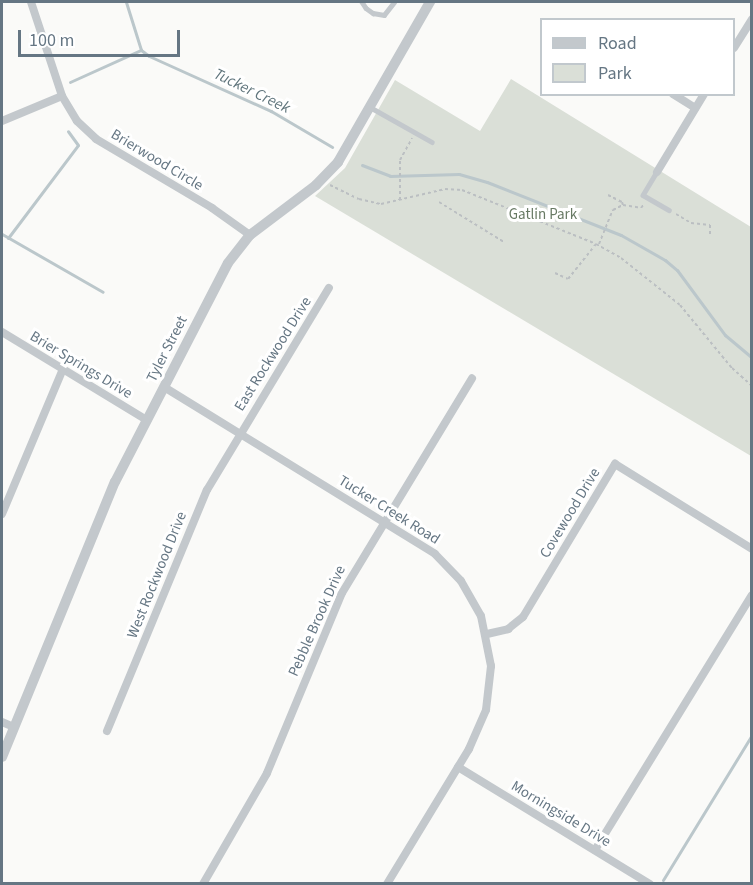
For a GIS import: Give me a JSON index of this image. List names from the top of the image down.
{
  "streets": {
    "street": [
      "Brierwood Circle",
      "Tyler Street",
      "East Rockwood Drive",
      "Brier Springs Drive",
      "Tucker Creek Road",
      "Covewood Drive",
      "West Rockwood Drive",
      "Pebble Brook Drive",
      "Morningside Drive"
    ]
  },
  "crossings": [
    ["Brierwood Circle", "Tyler Street"],
    ["Tyler Street", "Brier Springs Drive"],
    ["Tyler Street", "Tucker Creek Road"],
    ["East Rockwood Drive", "Tucker Creek Road"],
    ["East Rockwood Drive", "West Rockwood Drive"],
    ["Tucker Creek Road", "Covewood Drive"],
    ["Tucker Creek Road", "West Rockwood Drive"],
    ["Tucker Creek Road", "Pebble Brook Drive"],
    ["Tucker Creek Road", "Morningside Drive"]
  ],
  "water": ["Tucker Creek"],
  "parks": ["Gatlin Park"],
  "legend": ["Road", "Park"],
  "scale_bar": "100 m"
}
